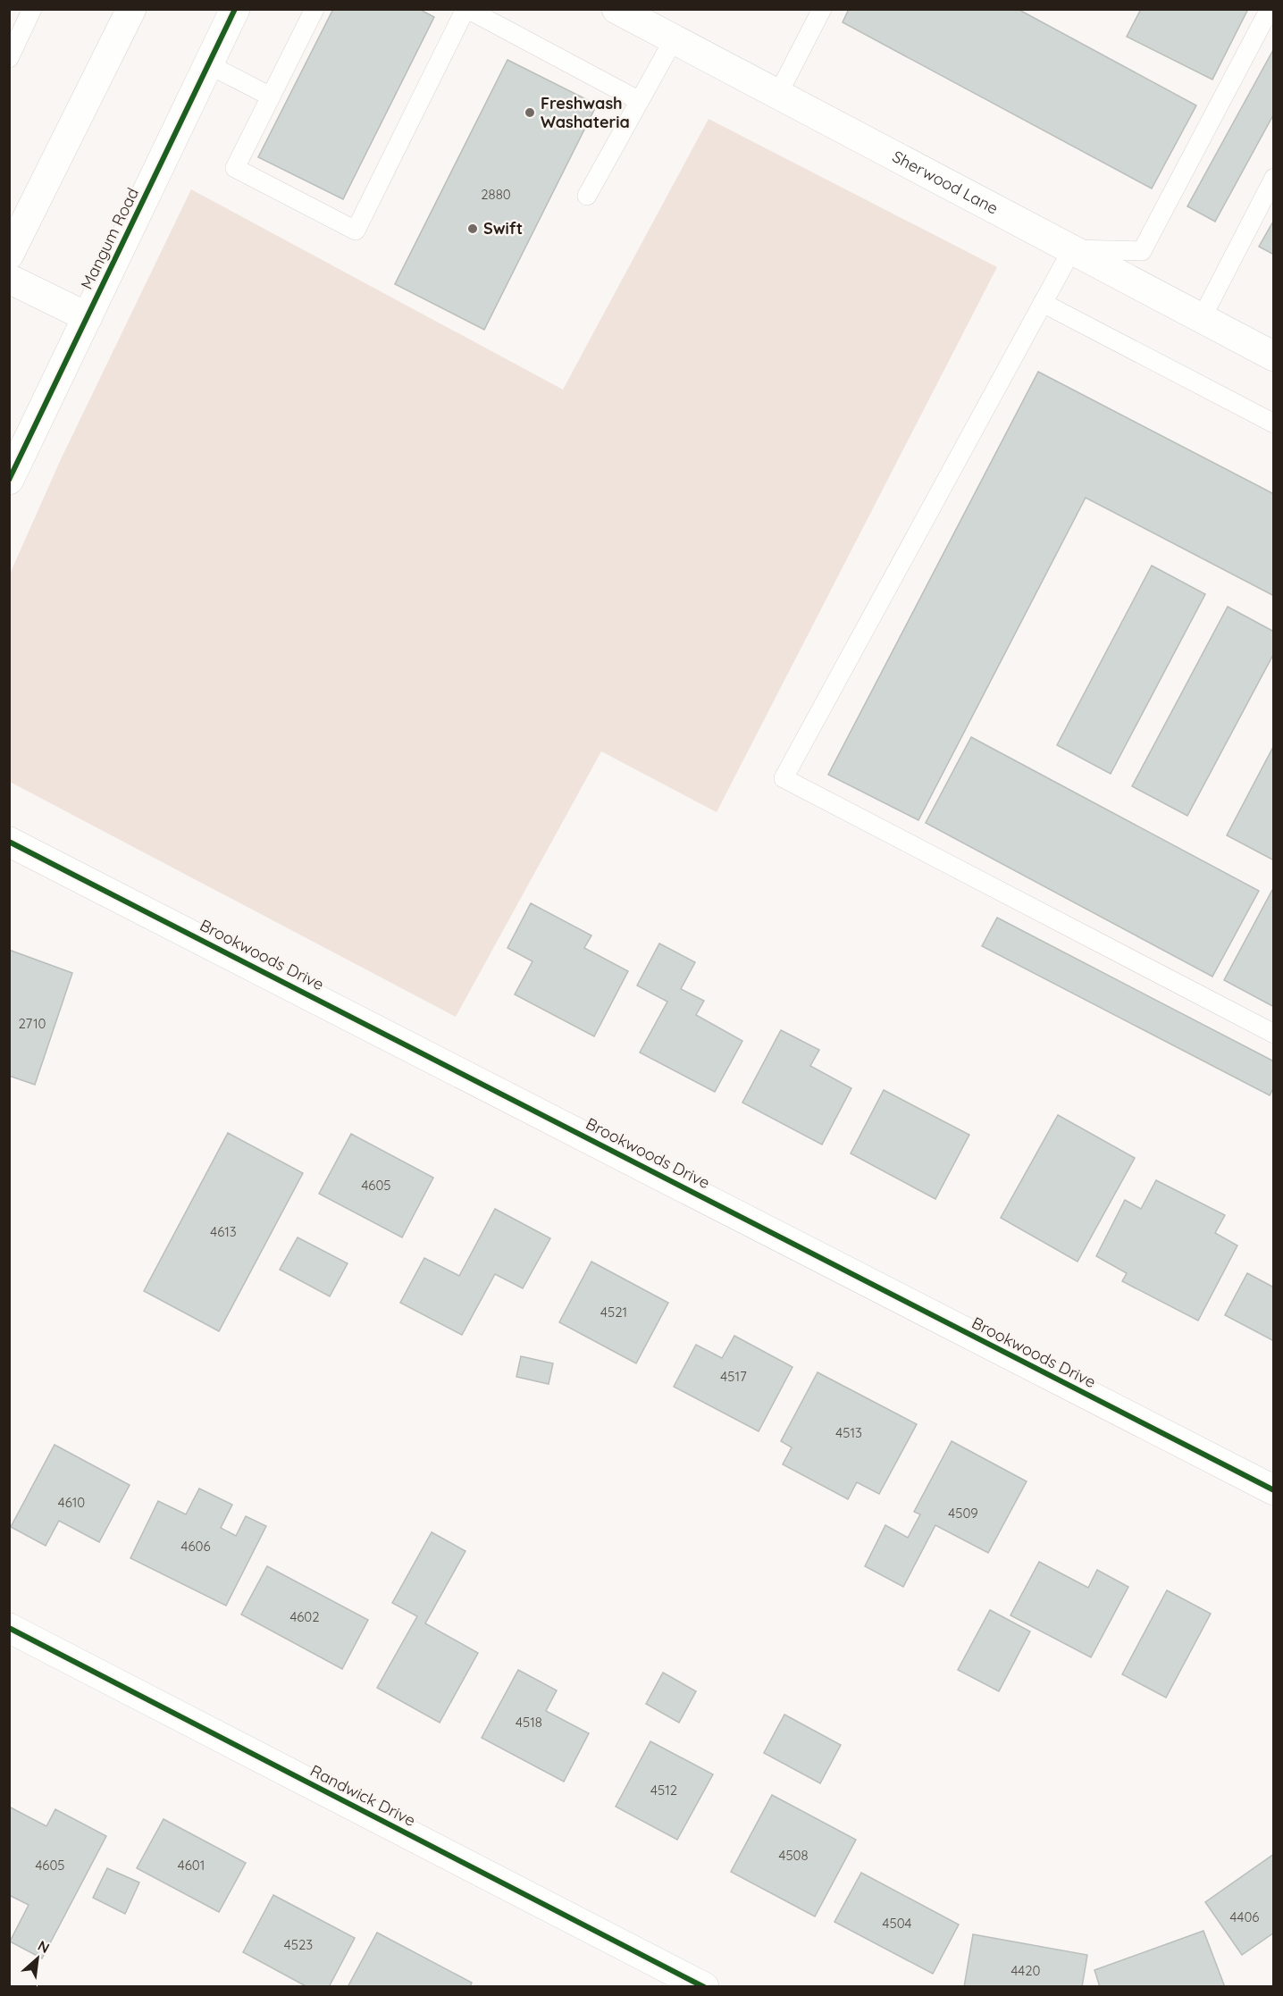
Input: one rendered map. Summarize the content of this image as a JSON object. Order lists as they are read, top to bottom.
{
  "streets": {
    "street": [
      "Sherwood Lane",
      "Mangum Road",
      "Brookwoods Drive",
      "Randwick Drive"
    ]
  },
  "places": ["Freshwash Washateria", "Swift"],
  "house_numbers": [
    "2880",
    "2710",
    "4605",
    "4613",
    "4521",
    "4517",
    "4513",
    "4610",
    "4509",
    "4606",
    "4602",
    "4518",
    "4512",
    "4508",
    "4605",
    "4601",
    "4406",
    "4504",
    "4523",
    "4420"
  ],
  "north": "top right"
}
